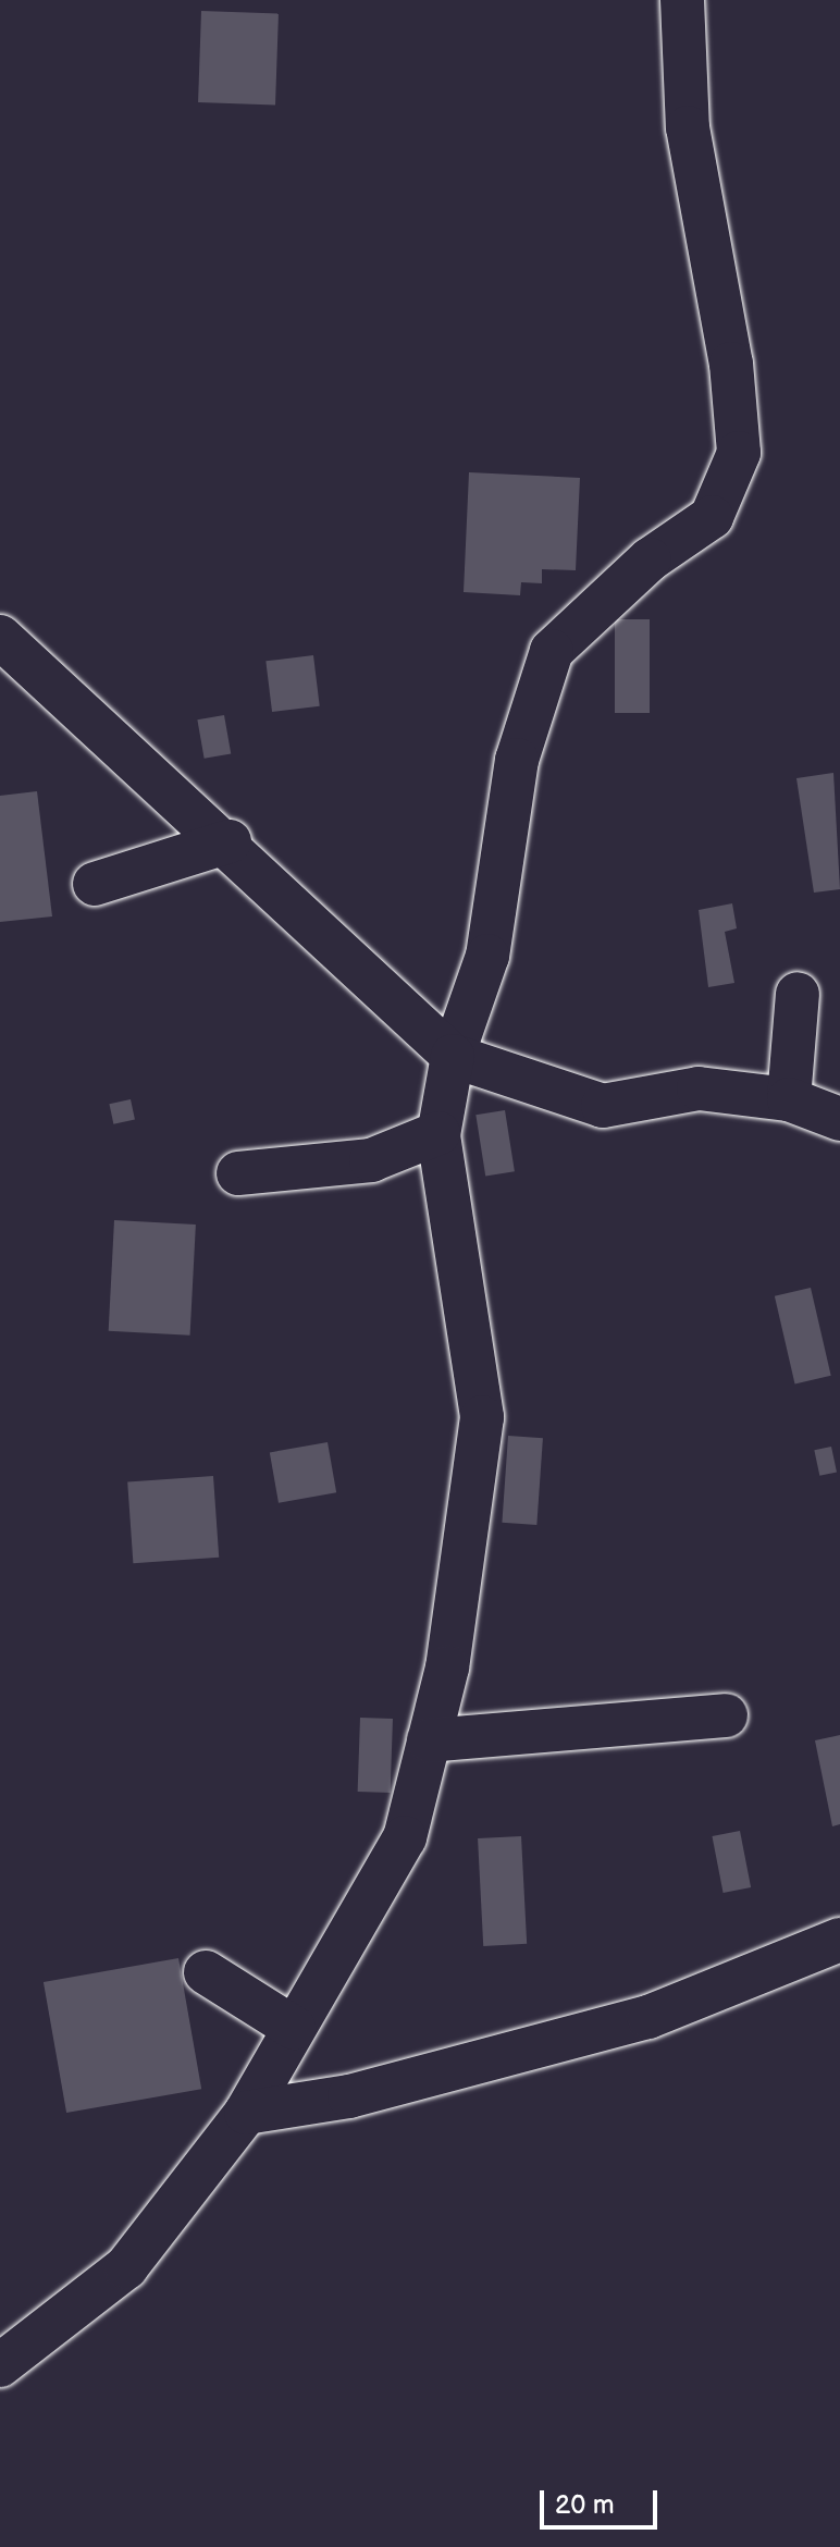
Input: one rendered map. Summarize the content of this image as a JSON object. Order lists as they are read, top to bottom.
{
  "scale_bar": "20 m"
}
